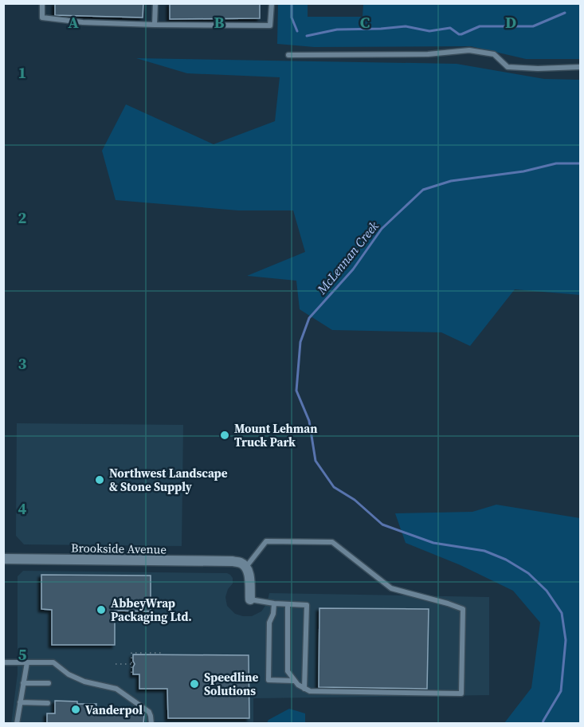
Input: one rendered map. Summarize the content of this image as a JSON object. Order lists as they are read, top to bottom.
{
  "streets": {
    "street": ["Brookside Avenue"]
  },
  "water": ["McLennan Creek"],
  "places": [
    "Mount Lehman Truck Park",
    "Northwest Landscape & Stone Supply",
    "AbbeyWrap Packaging Ltd.",
    "Speedline Solutions",
    "Vanderpol"
  ],
  "grid": {
    "columns": [
      "A",
      "B",
      "C",
      "D"
    ],
    "rows": [
      "1",
      "2",
      "3",
      "4",
      "5"
    ]
  }
}
